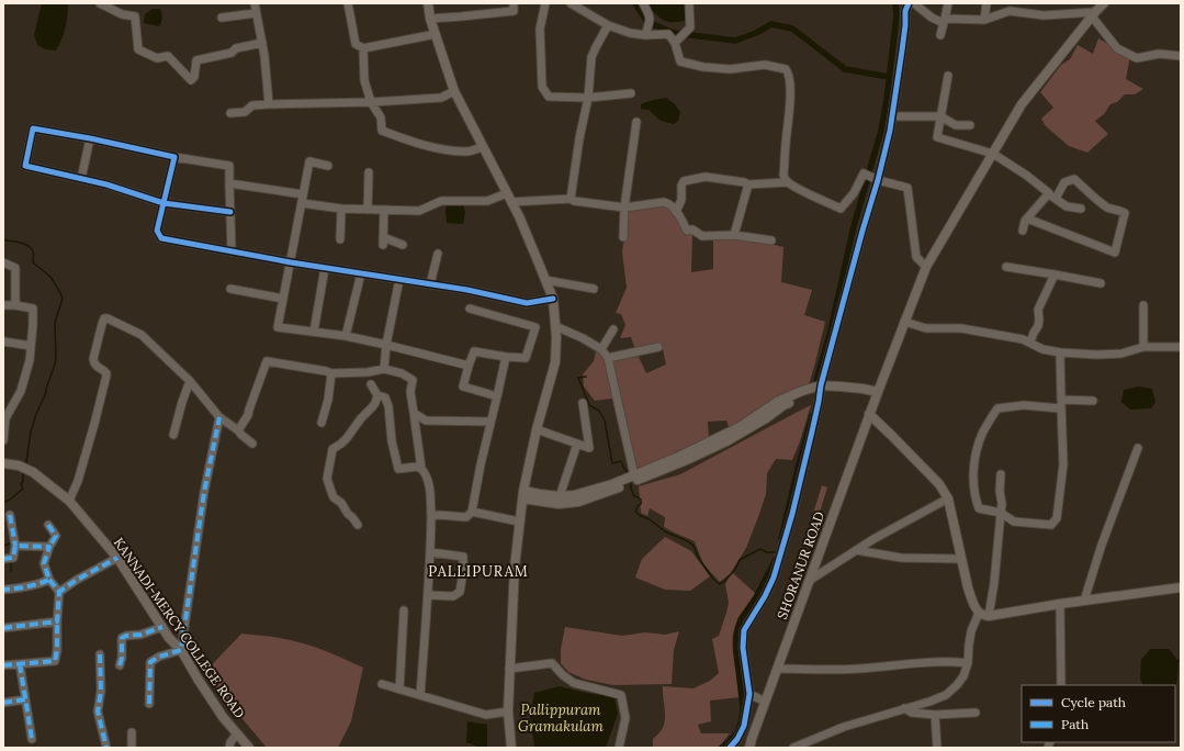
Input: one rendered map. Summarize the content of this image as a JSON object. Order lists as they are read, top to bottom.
{
  "streets": {
    "main road": ["SHORANUR ROAD", "KANNADI-MERCY COLLEGE ROAD"]
  },
  "districts": ["PALLIPURAM"],
  "water": ["Pallippuram Gramakulam"],
  "legend": ["Cycle path", "Path"]
}
